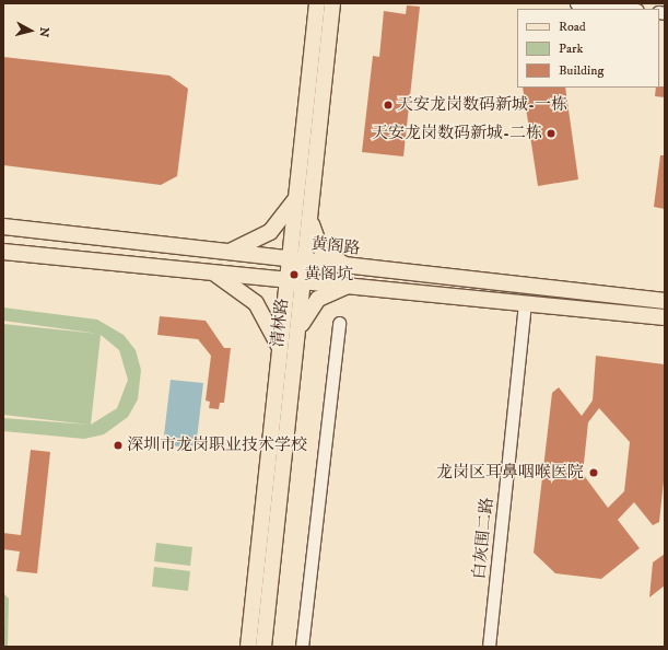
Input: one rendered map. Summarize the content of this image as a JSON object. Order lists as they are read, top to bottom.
{
  "streets": {
    "main road": ["黄阁路", "清林路"],
    "street": ["白灰围二路"]
  },
  "crossings": [
    ["黄阁路", "清林路"]
  ],
  "places": [
    "天安龙岗数码新城-一栋",
    "天安龙岗数码新城-二栋",
    "黄阁坑",
    "深圳市龙岗职业技术学校",
    "龙岗区耳鼻咽喉医院"
  ],
  "legend": ["Road", "Park", "Building"],
  "north": "right"
}
